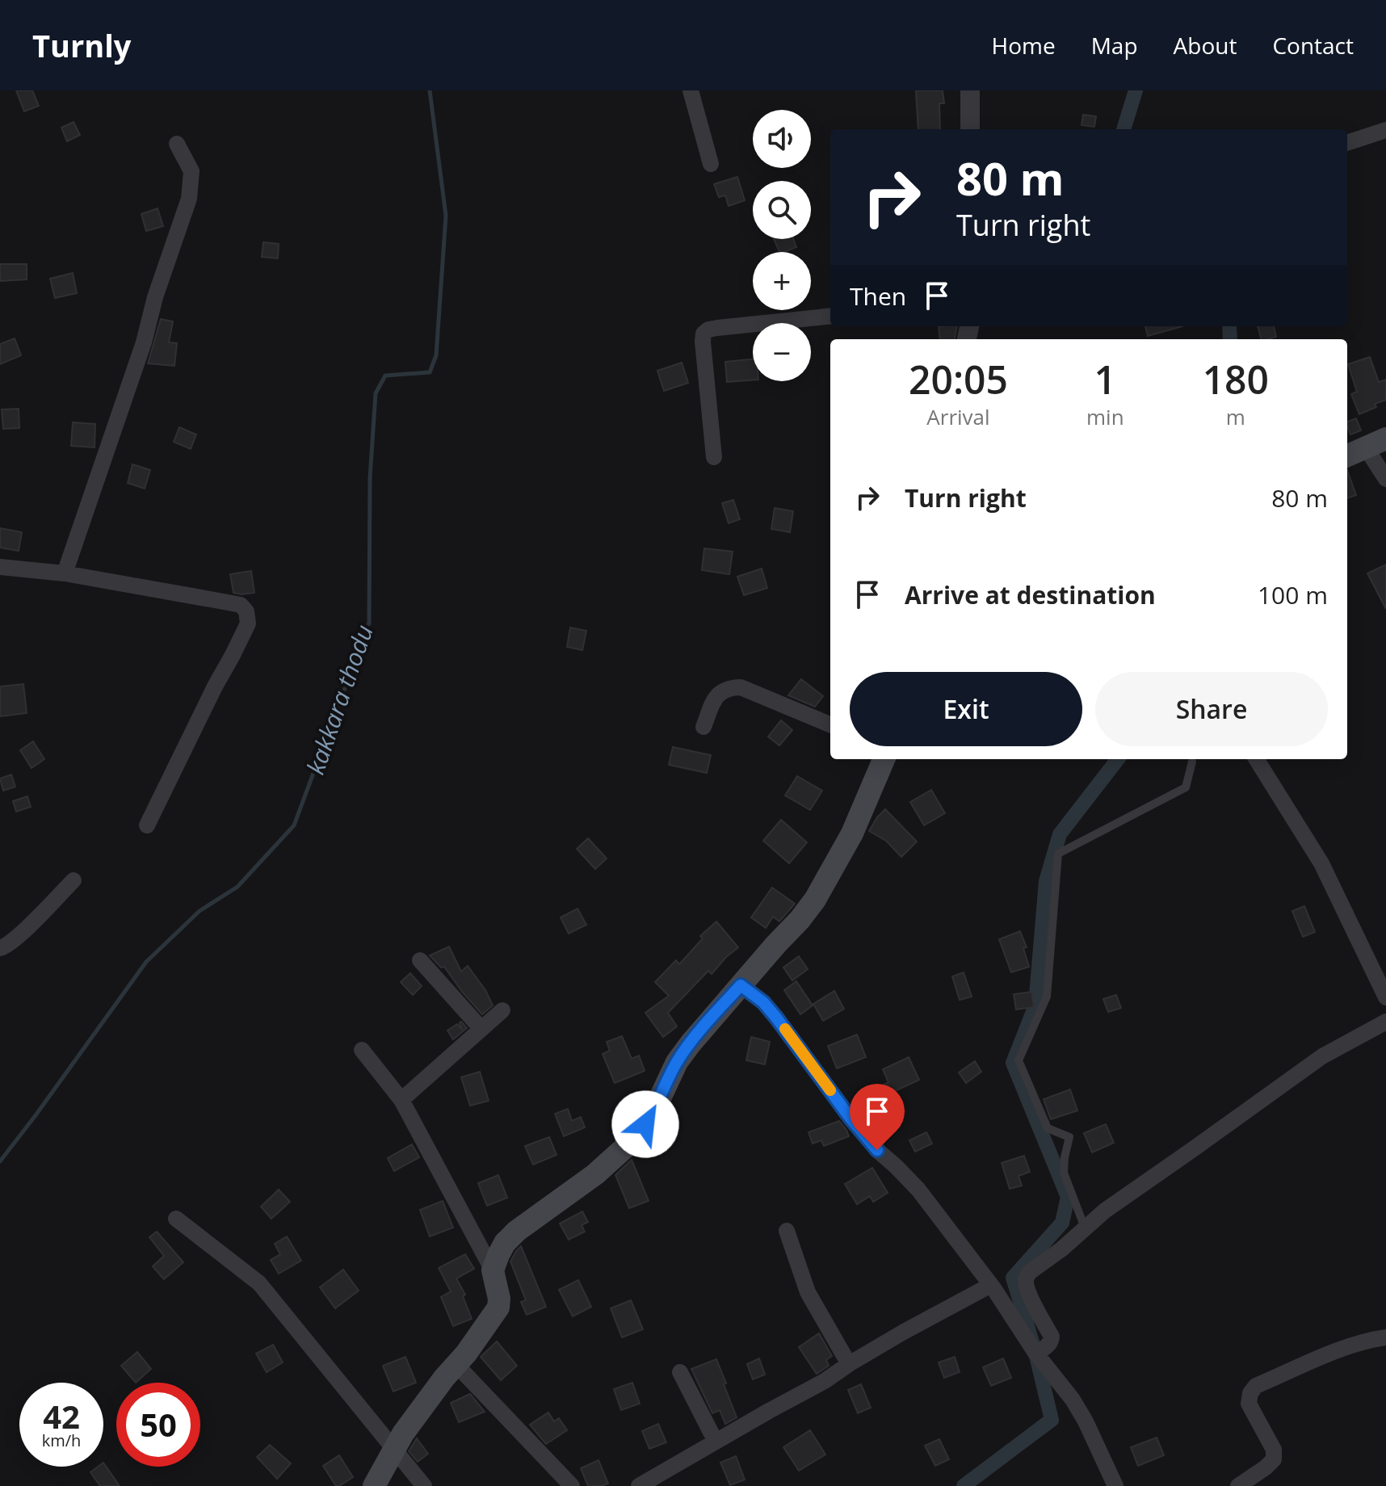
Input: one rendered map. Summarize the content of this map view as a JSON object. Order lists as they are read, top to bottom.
{
  "water": ["kakkara thodu"],
  "page": {
    "header": "Turnly",
    "nav": [
      "Home",
      "Map",
      "About",
      "Contact"
    ],
    "map_buttons": ["+", "−"],
    "turn": ["80 m", "Turn right"],
    "then": "Then",
    "eta": [
      "20:05",
      "Arrival",
      "1",
      "min",
      "180",
      "m"
    ],
    "list": [
      {
        "name": "Turn right",
        "value": "80 m"
      },
      {
        "name": "Arrive at destination",
        "value": "100 m"
      }
    ],
    "buttons": ["Exit", "Share"],
    "speed": "42 km/h",
    "limit": "50"
  }
}
